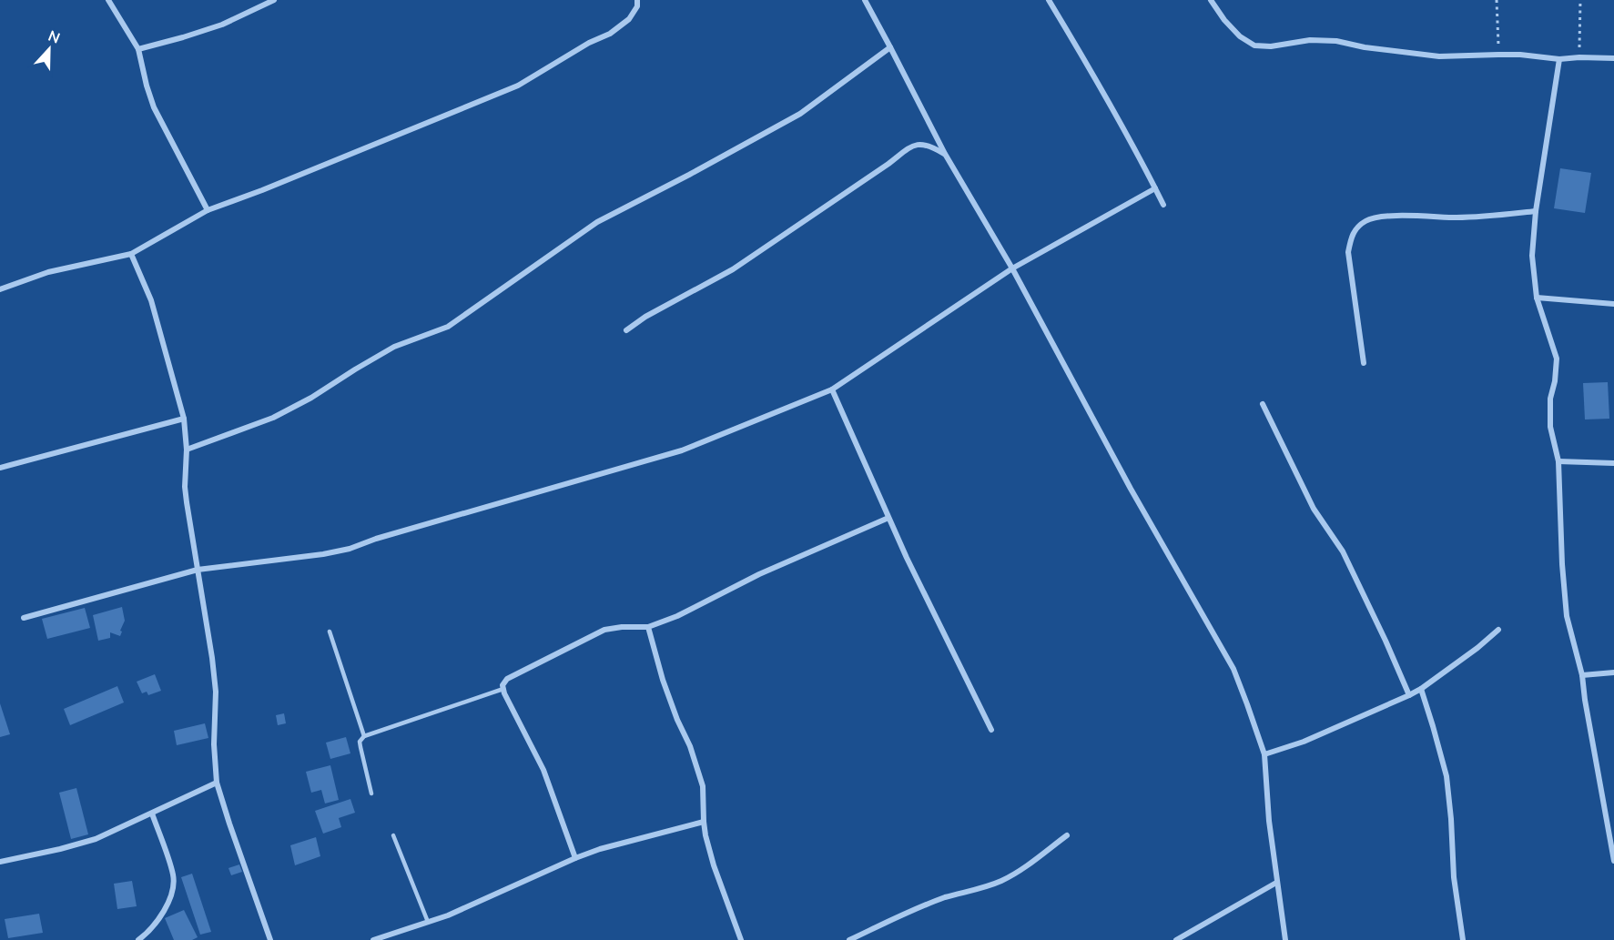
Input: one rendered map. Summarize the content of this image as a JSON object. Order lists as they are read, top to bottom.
{
  "north": "top"
}
